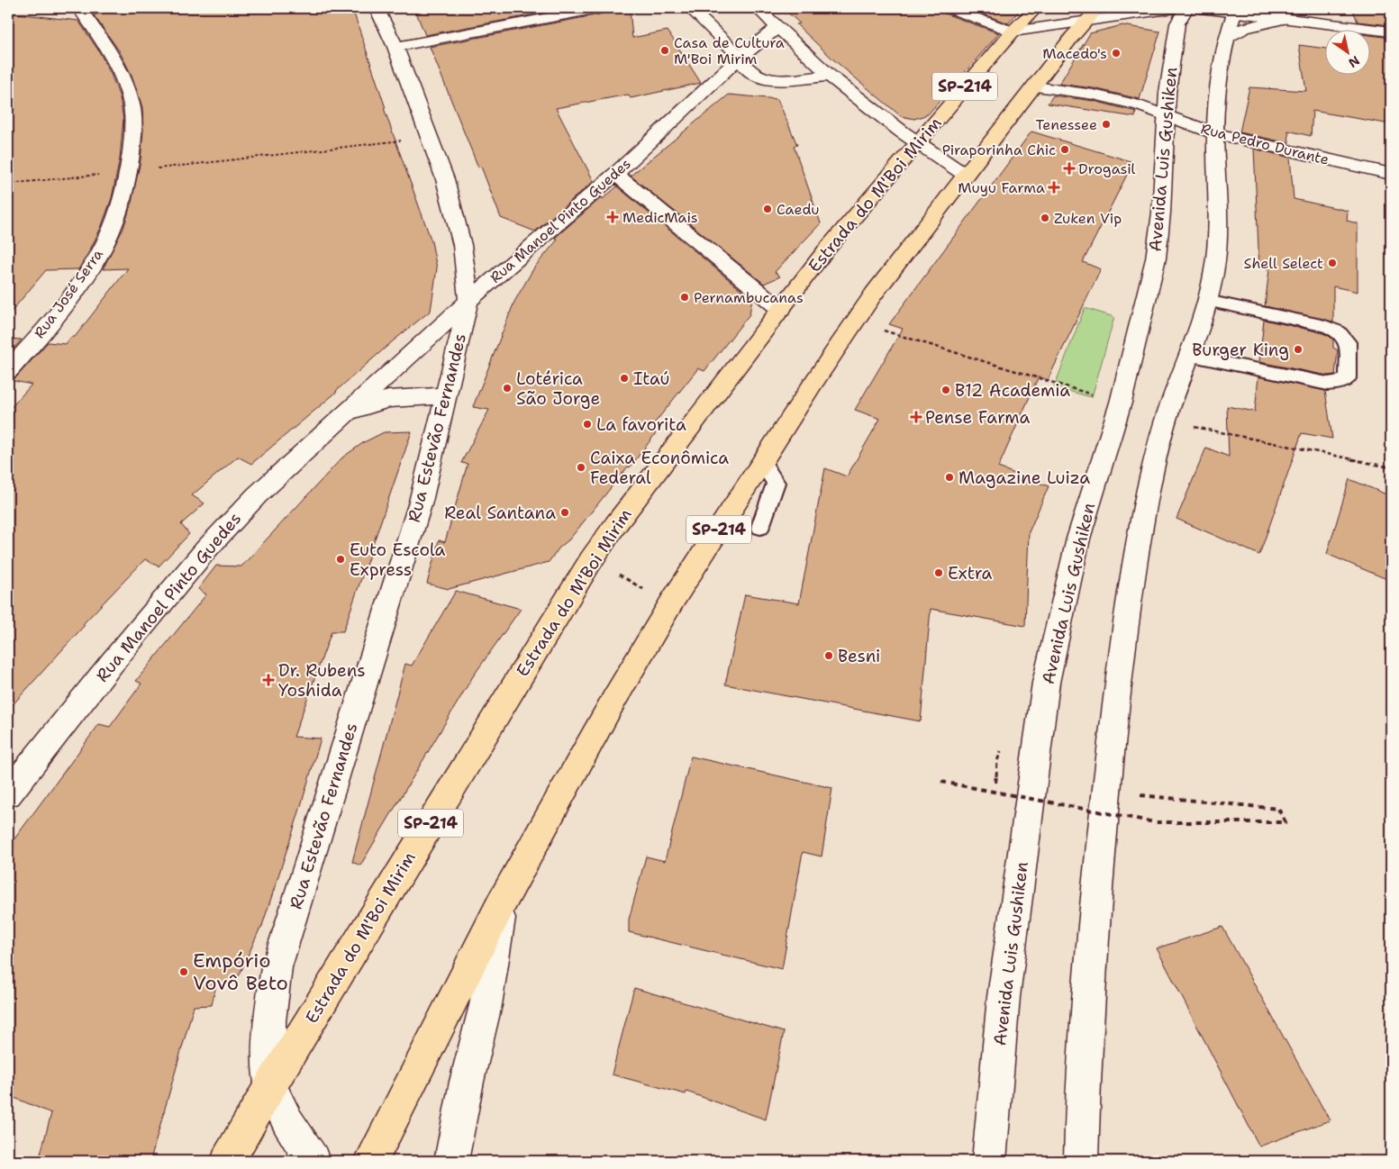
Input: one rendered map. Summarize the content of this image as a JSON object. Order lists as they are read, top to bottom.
{
  "streets": {
    "main road": ["SP-214", "Estrada do M'Boi Mirim"],
    "street": [
      "Rua Pedro Durante",
      "Avenida Luis Gushiken",
      "Rua Manoel Pinto Guedes",
      "Rua José Serra",
      "Rua Estevão Fernandes"
    ]
  },
  "crossings": [
    ["SP-214", "Rua Pedro Durante"],
    ["Rua Pedro Durante", "Avenida Luis Gushiken"],
    ["Estrada do M'Boi Mirim", "Rua Estevão Fernandes"],
    ["Rua Manoel Pinto Guedes", "Rua Estevão Fernandes"]
  ],
  "places": {
    "other": [
      "Casa de Cultura M'Boi Mirim",
      "Macedo's",
      "Tenessee",
      "Piraporinha Chic",
      "Caedu",
      "Zuken Vip",
      "Shell Select",
      "Pernambucanas",
      "Burger King",
      "Itaú",
      "Lotérica São Jorge",
      "B12 Academia",
      "La favorita",
      "Caixa Econômica Federal",
      "Magazine Luiza",
      "Real Santana",
      "Euto Escola Express",
      "Extra",
      "Besni",
      "Empório Vovô Beto"
    ],
    "health": [
      "Drogasil",
      "Muyu Farma",
      "MedicMais",
      "Pense Farma",
      "Dr. Rubens Yoshida"
    ]
  },
  "north": "bottom right"
}
